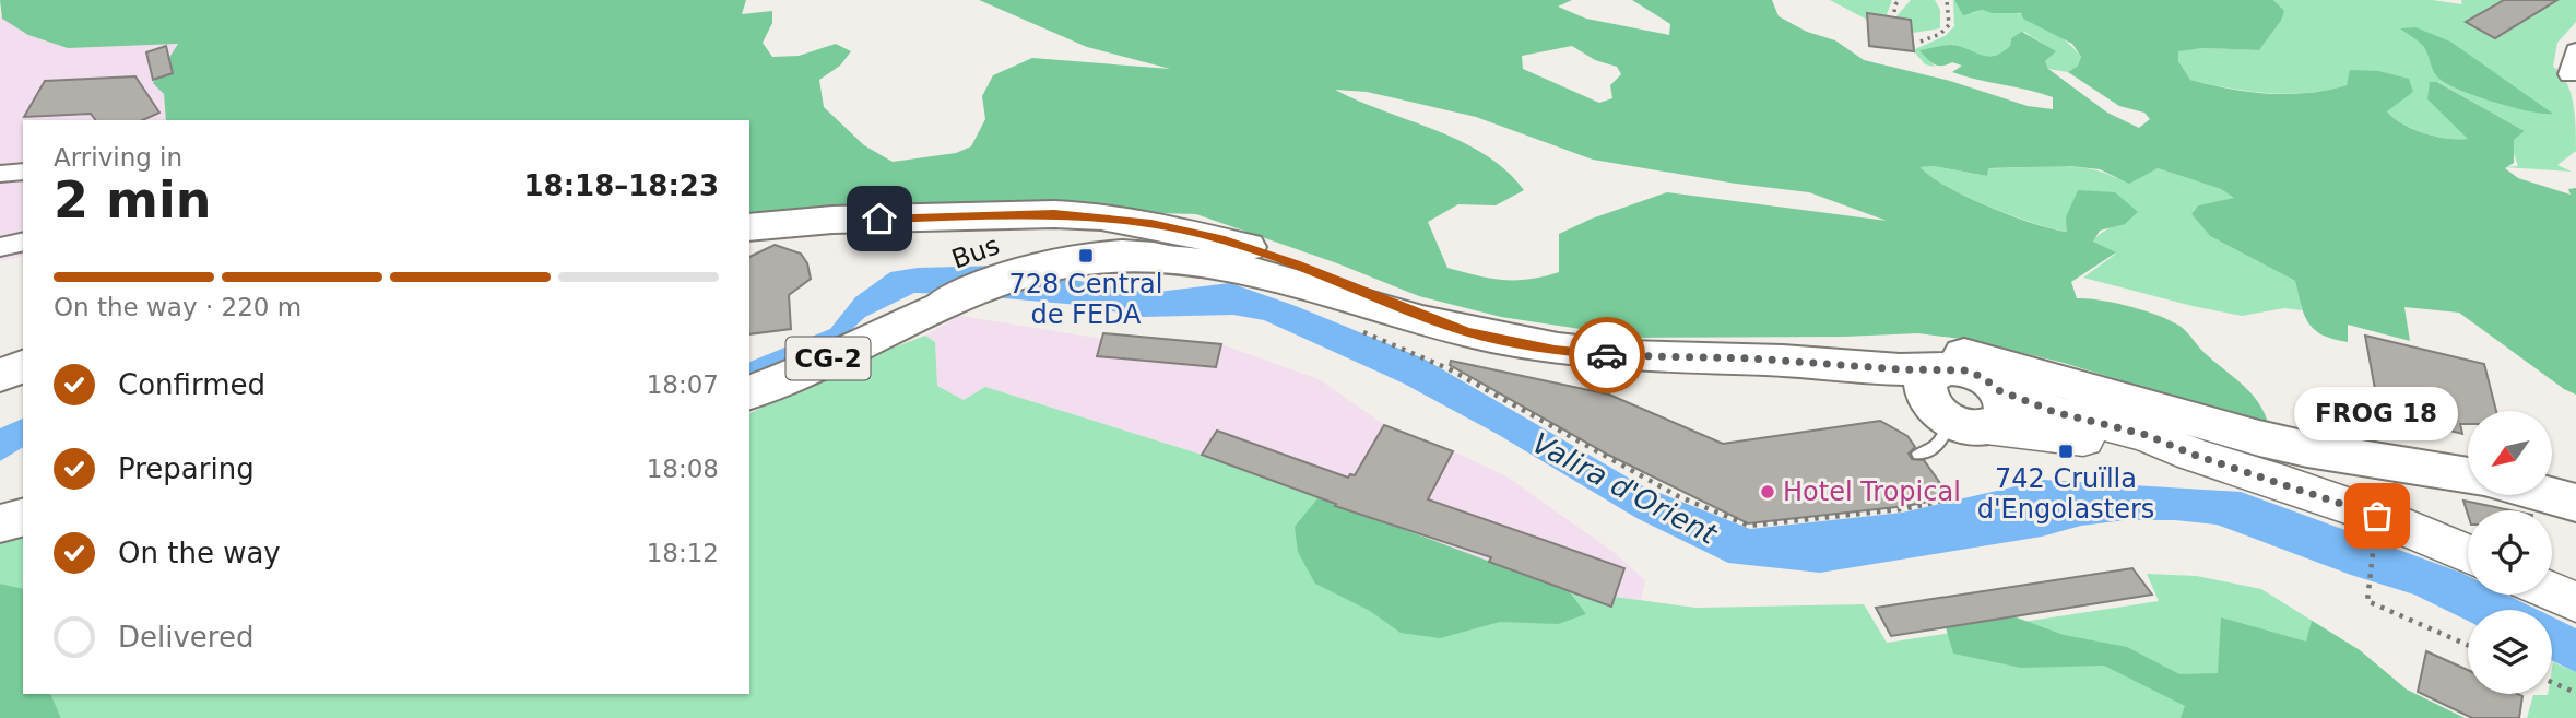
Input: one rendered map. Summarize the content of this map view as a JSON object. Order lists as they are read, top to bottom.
{
  "streets": {
    "highway": ["CG-2"]
  },
  "water": ["Valira d'Orient"],
  "places": {
    "transit": ["728 Central de FEDA", "742 Cruïlla d'Engolasters"],
    "other": ["Hotel Tropical", "FROG 18"]
  },
  "north": "bottom left",
  "page": {
    "heading": ["2 min", "Arriving in", "18:18–18:23"],
    "bar": "On the way · 220 m",
    "list": [
      ["Confirmed", "18:07"],
      ["Preparing", "18:08"],
      ["On the way", "18:12"],
      "Delivered"
    ],
    "bubble": "FROG 18"
  }
}
